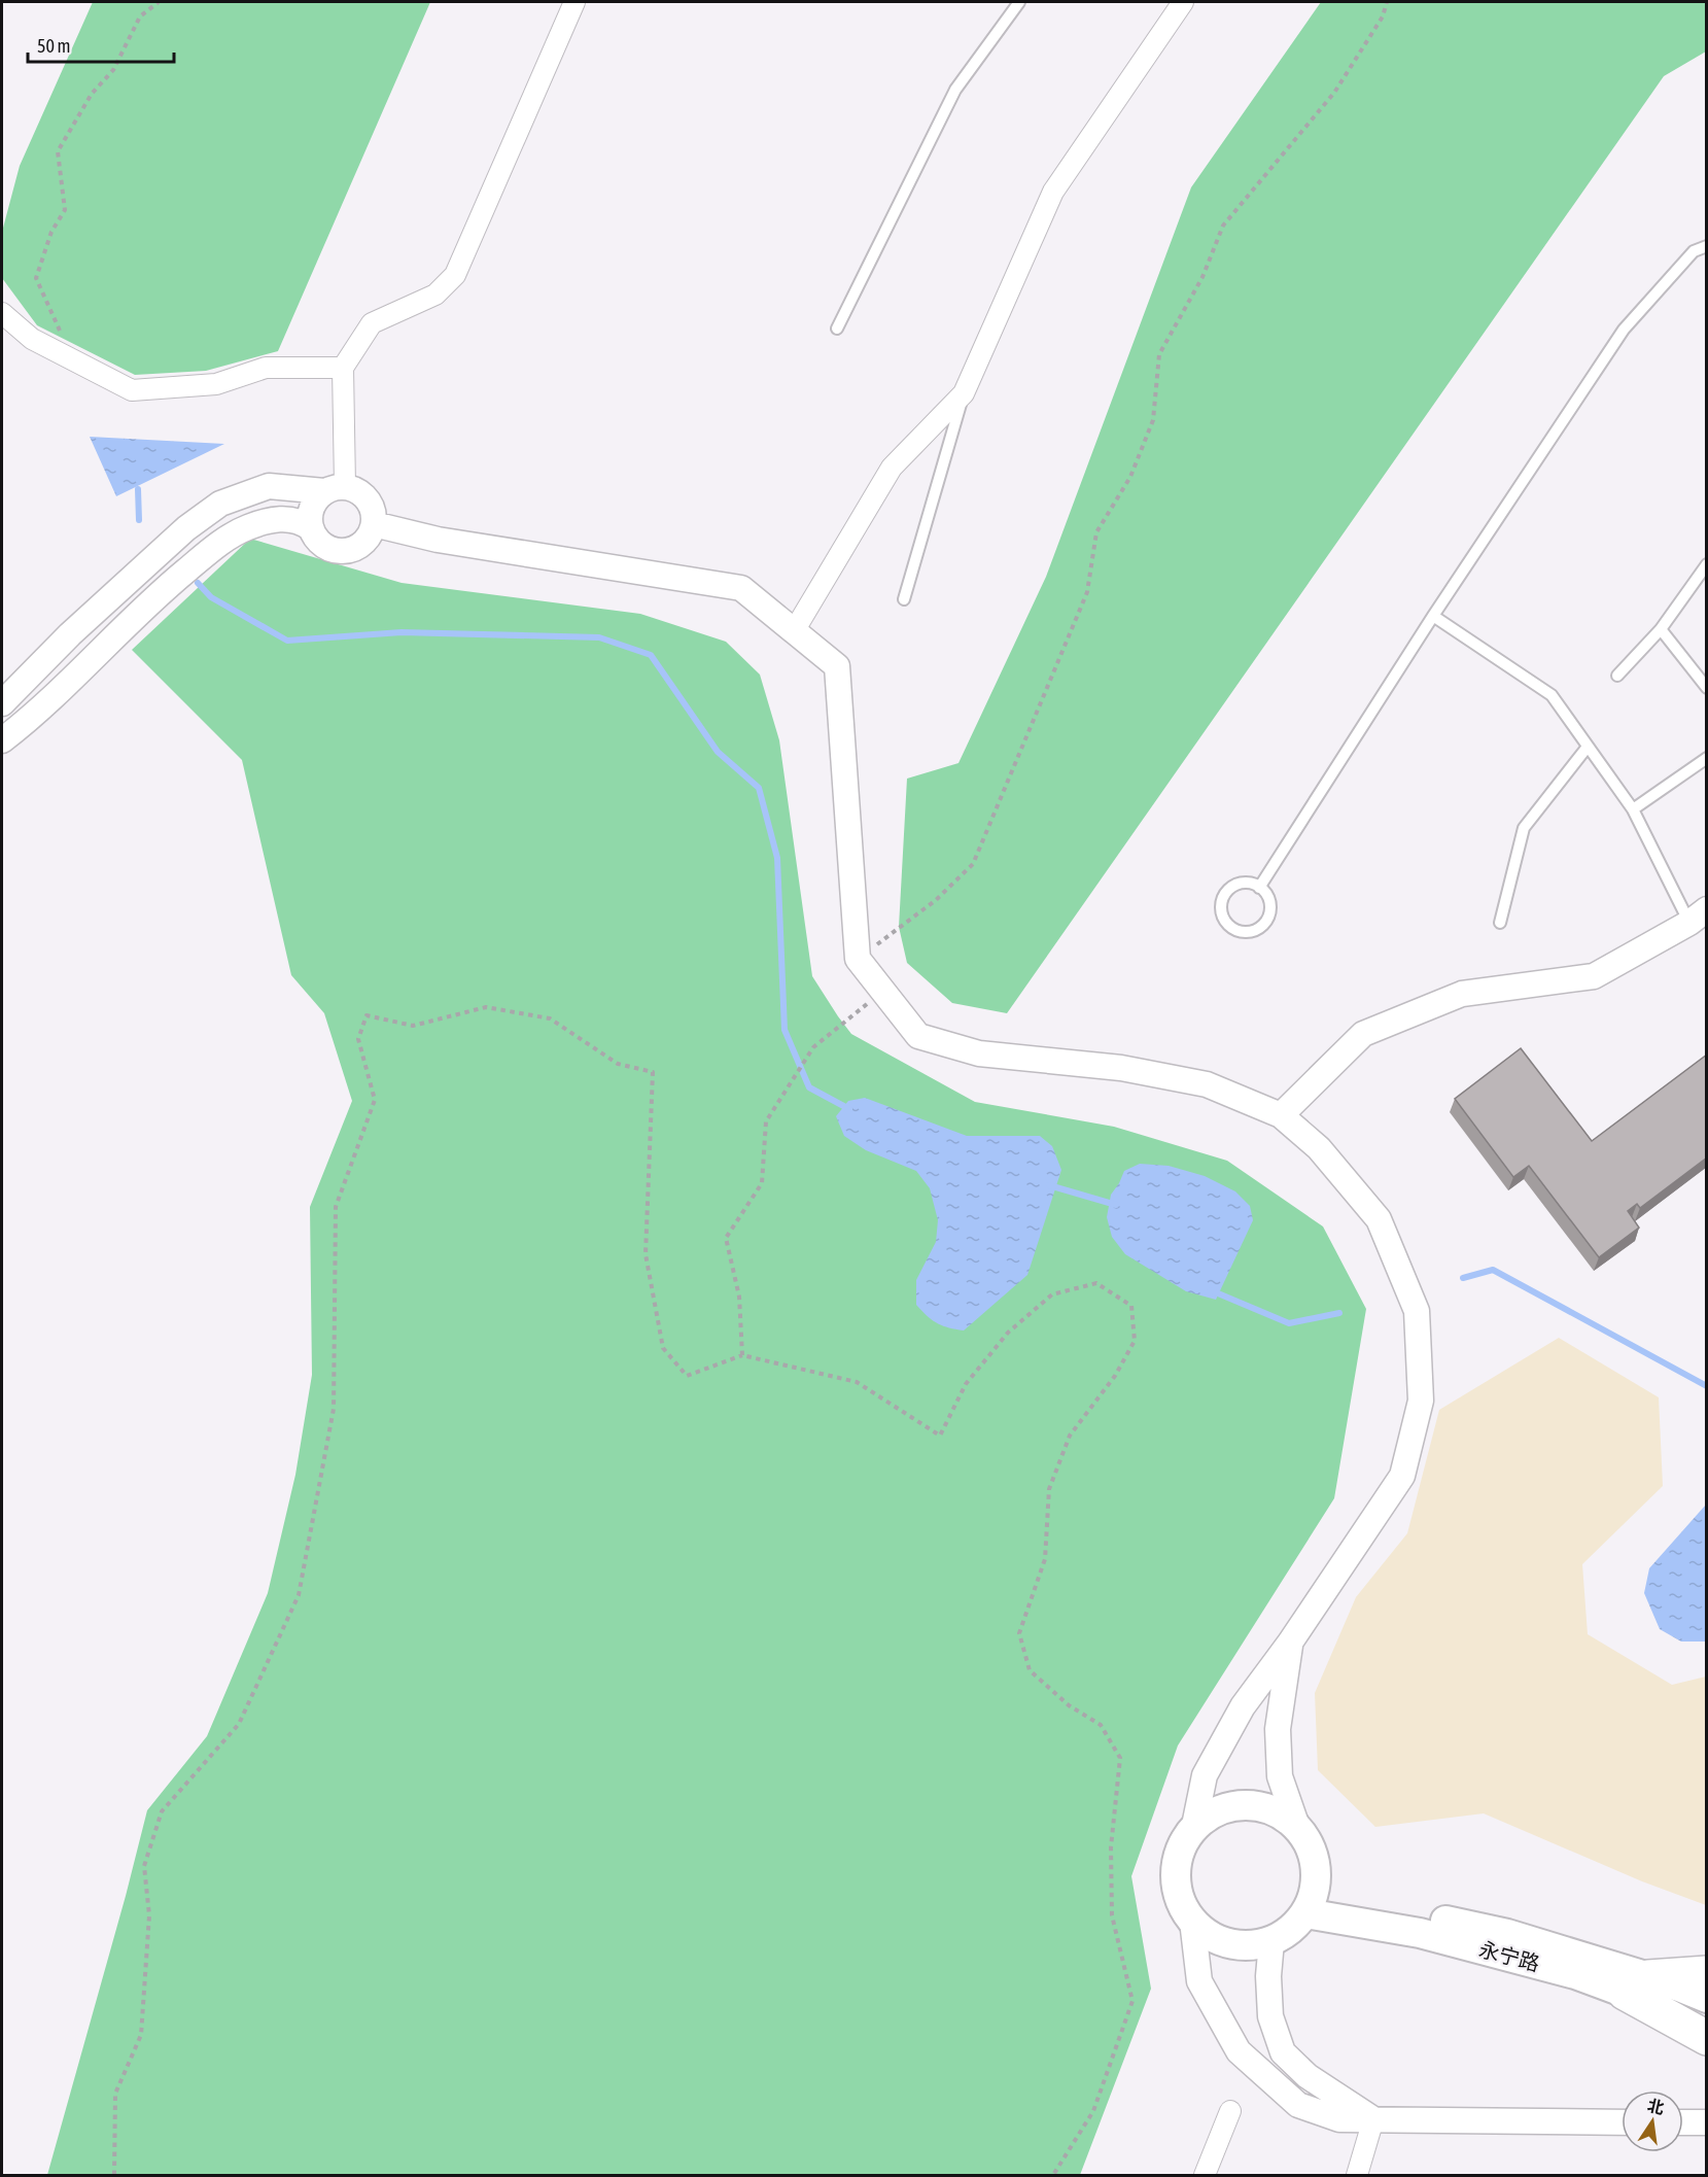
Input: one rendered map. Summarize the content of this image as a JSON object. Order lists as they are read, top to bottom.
{
  "streets": {
    "main road": ["永宁路"]
  },
  "scale_bar": "50 m",
  "north": "top"
}
